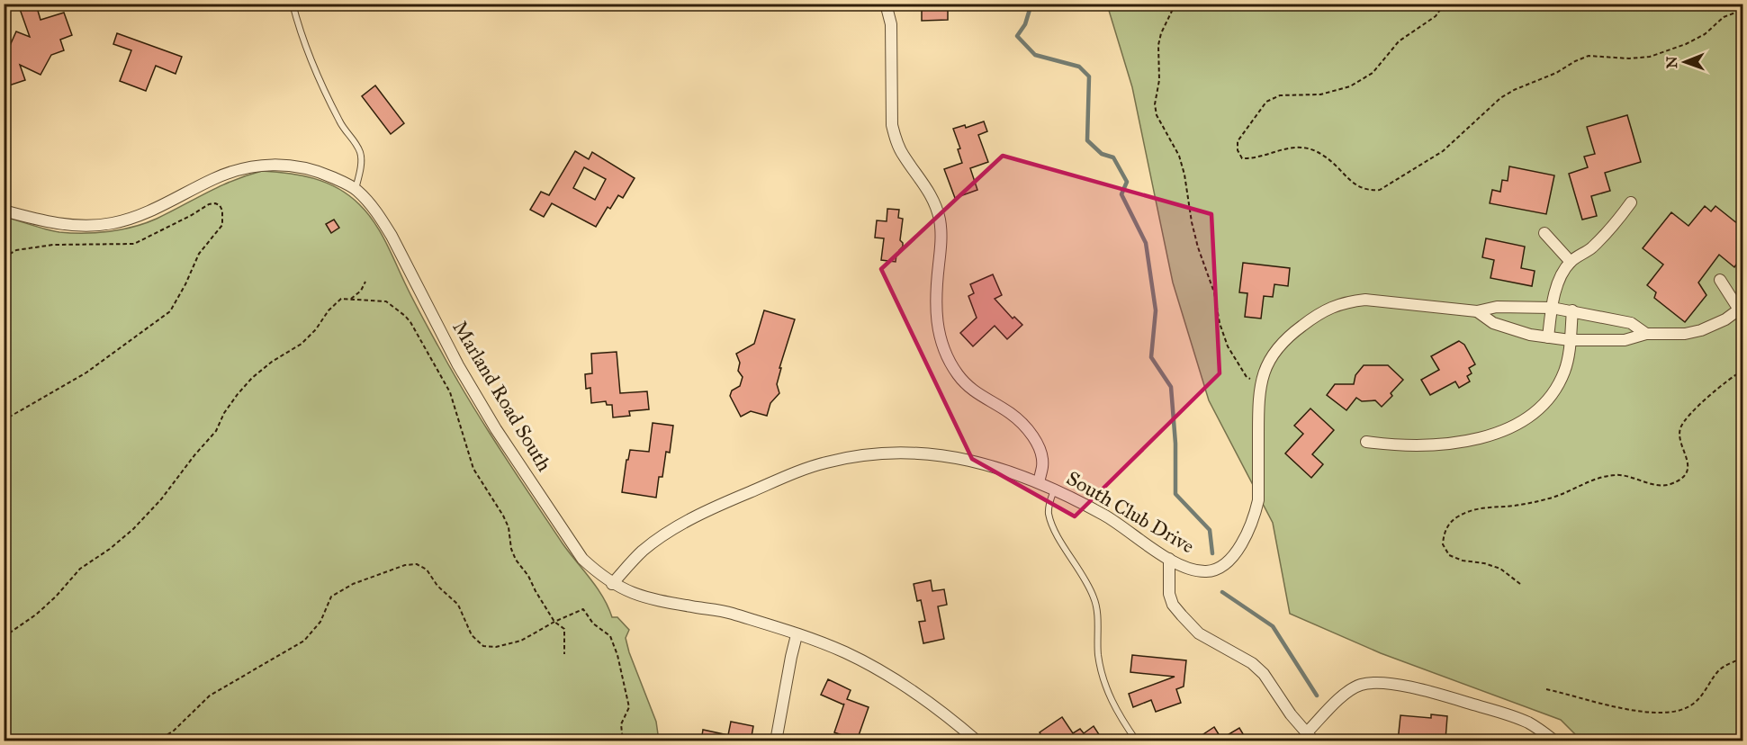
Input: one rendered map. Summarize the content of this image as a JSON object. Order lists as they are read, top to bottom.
{
  "streets": {
    "street": ["Marland Road South", "South Club Drive"]
  },
  "crossings": [
    ["Marland Road South", "South Club Drive"]
  ],
  "north": "left"
}
